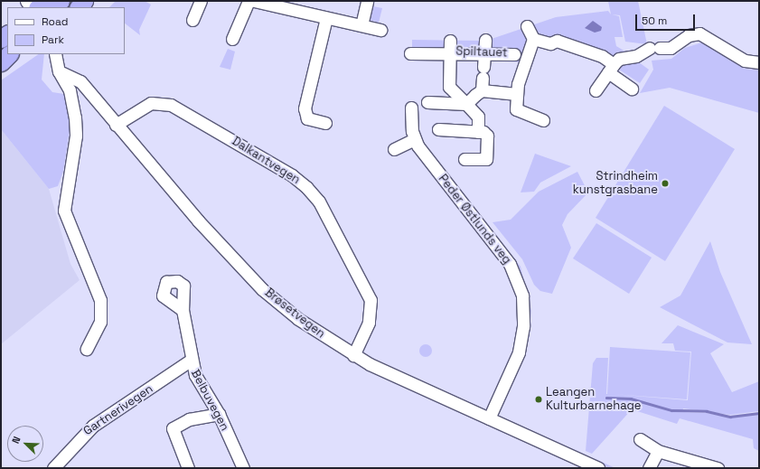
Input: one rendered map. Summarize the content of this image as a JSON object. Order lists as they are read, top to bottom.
{
  "streets": {
    "street": [
      "Spiltauet",
      "Dalkantvegen",
      "Peder Østlunds veg",
      "Brøsetvegen",
      "Belbuvegen",
      "Gartnerivegen"
    ]
  },
  "crossings": [
    ["Dalkantvegen", "Brøsetvegen"],
    ["Peder Østlunds veg", "Brøsetvegen"],
    ["Belbuvegen", "Gartnerivegen"]
  ],
  "places": ["Strindheim kunstgrasbane", "Leangen Kulturbarnehage"],
  "legend": ["Road", "Park"],
  "scale_bar": "50 m",
  "north": "top left"
}
